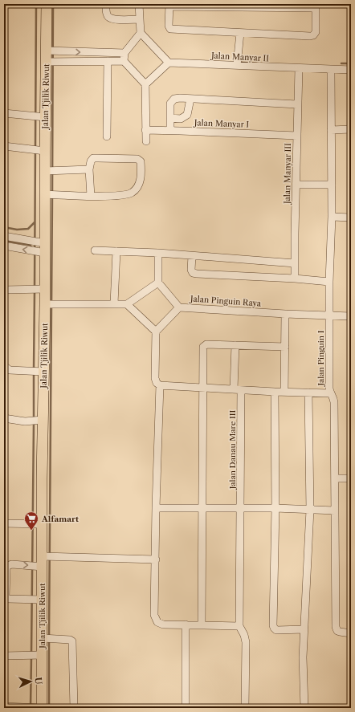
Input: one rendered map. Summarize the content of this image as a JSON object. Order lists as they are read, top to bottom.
{
  "streets": {
    "highway": ["Jalan Tjilik Riwut"],
    "street": [
      "Jalan Manyar II",
      "Jalan Manyar I",
      "Jalan Manyar III",
      "Jalan Pinguin Raya",
      "Jalan Pinguin I",
      "Jalan Danau Mare III"
    ]
  },
  "crossings": [
    ["Jalan Manyar II", "Jalan Manyar III"],
    ["Jalan Manyar II", "Jalan Pinguin I"],
    ["Jalan Manyar I", "Jalan Manyar III"],
    ["Jalan Pinguin Raya", "Jalan Pinguin I"]
  ],
  "places": {
    "supermarket": ["Alfamart"]
  },
  "north": "right"
}
